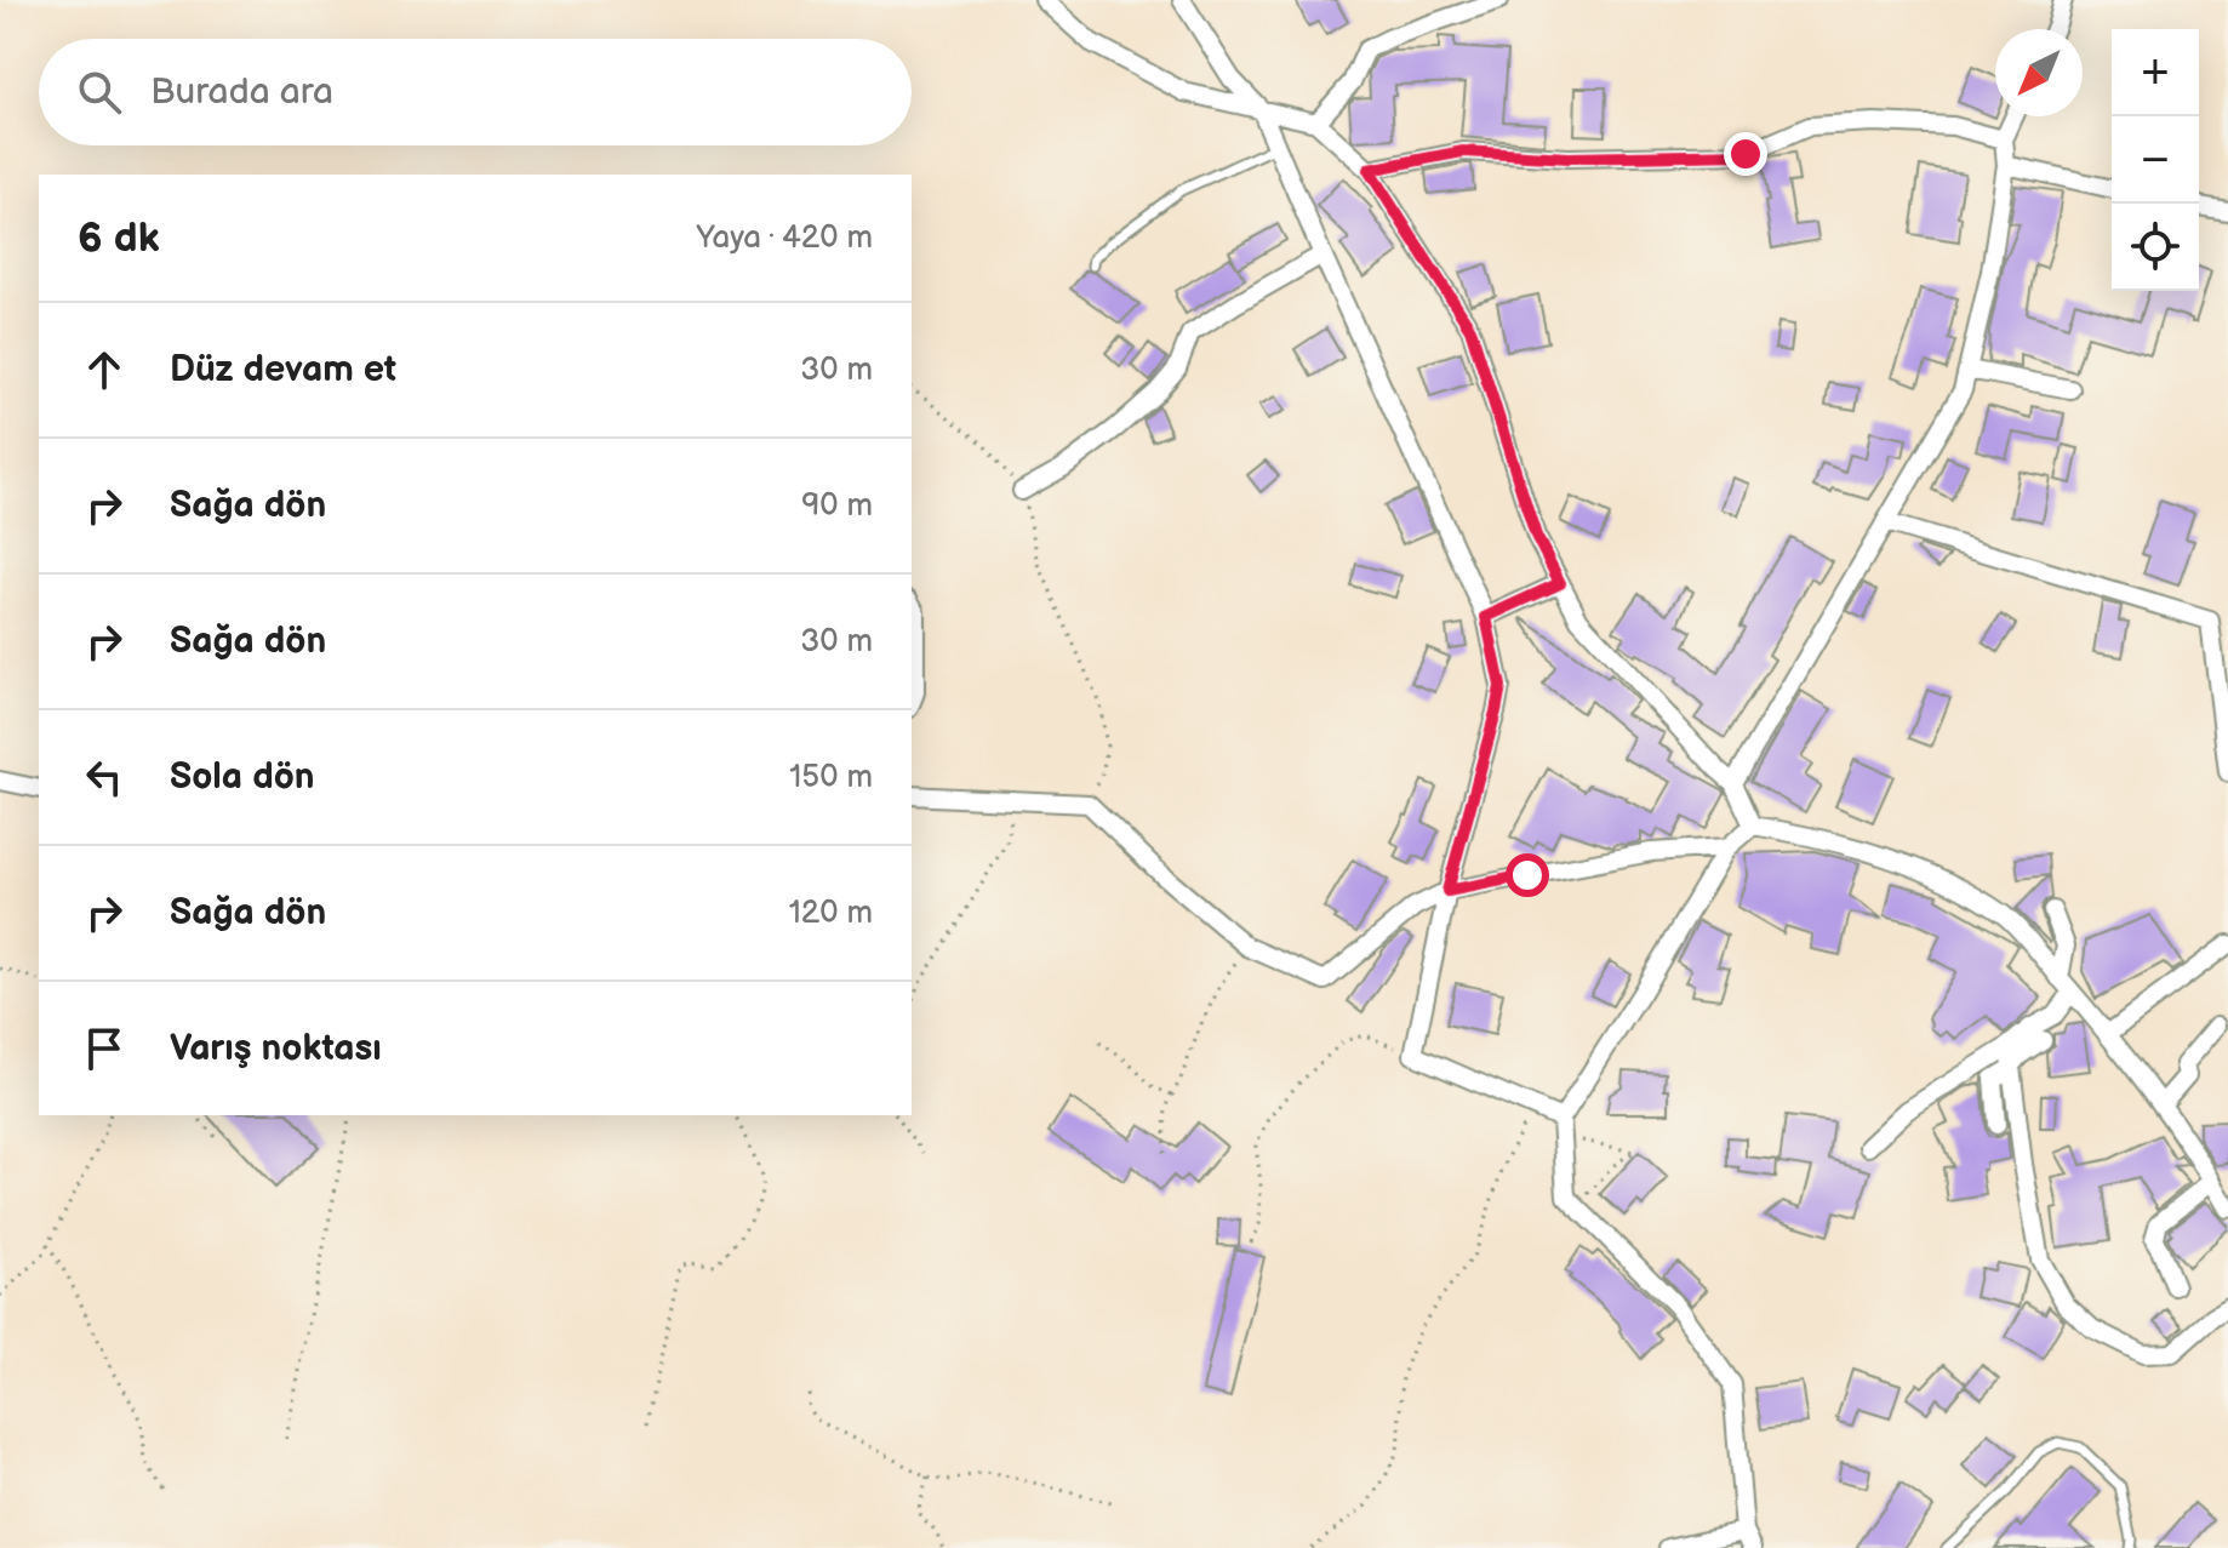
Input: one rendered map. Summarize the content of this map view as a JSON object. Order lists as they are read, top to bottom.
{
  "north": "bottom left",
  "page": {
    "map_buttons": ["+", "−"],
    "search": "Burada ara",
    "heading": ["6 dk", "Yaya · 420 m"],
    "list": [
      ["Düz devam et", "30 m"],
      ["Sağa dön", "90 m"],
      ["Sağa dön", "30 m"],
      ["Sola dön", "150 m"],
      ["Sağa dön", "120 m"],
      "Varış noktası"
    ]
  }
}
